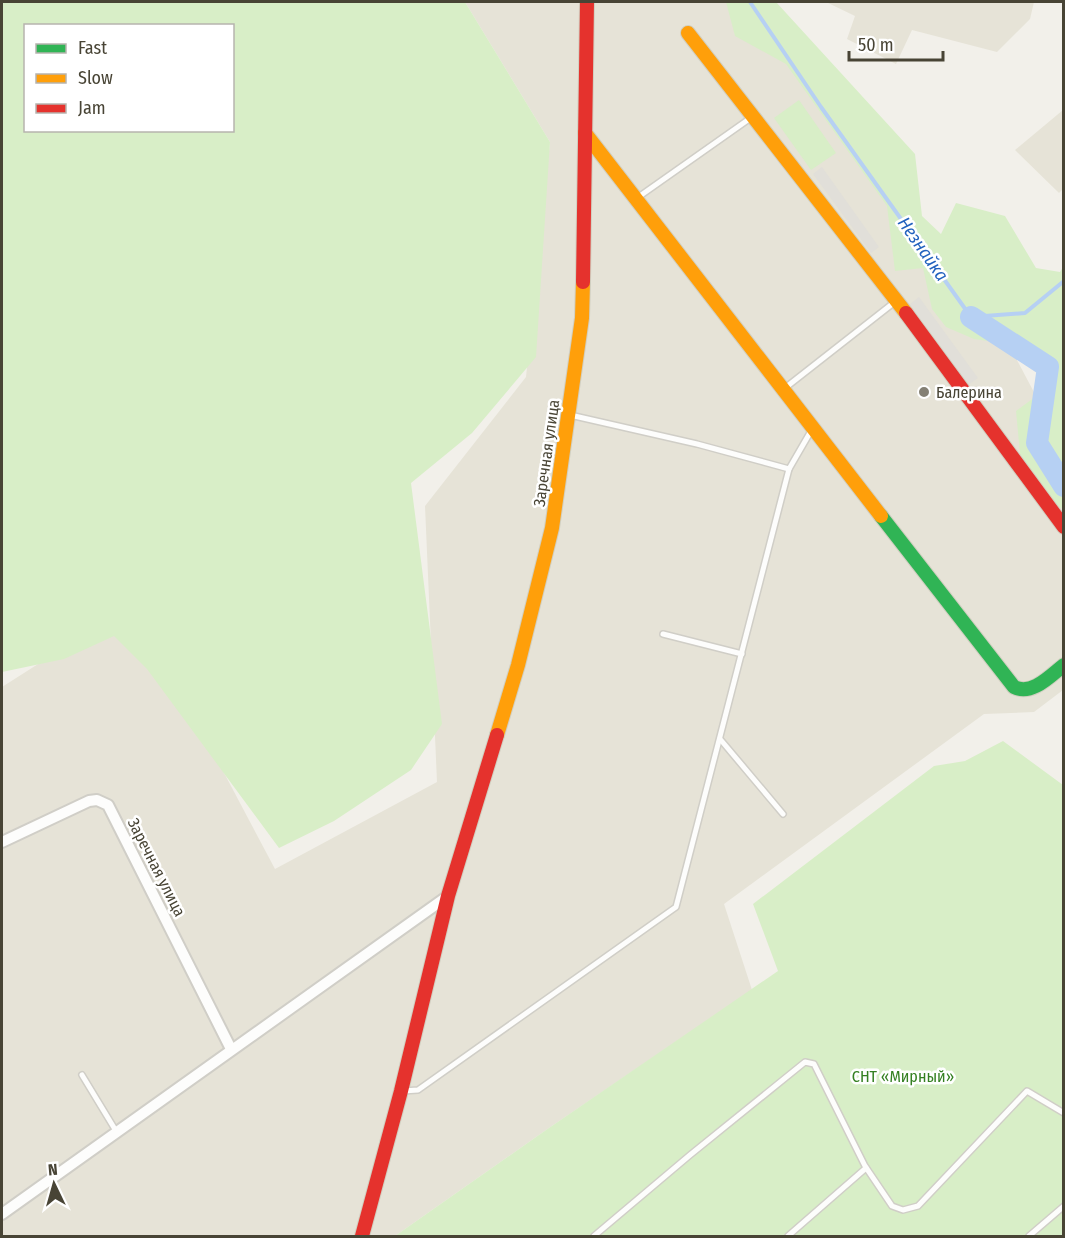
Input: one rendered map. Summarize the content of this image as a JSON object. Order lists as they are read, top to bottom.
{
  "streets": {
    "street": ["Заречная улица"]
  },
  "water": ["Незнайка"],
  "parks": ["СНТ «Мирный»"],
  "places": ["Балерина"],
  "legend": ["Fast", "Slow", "Jam"],
  "scale_bar": "50 m",
  "north": "top"
}
